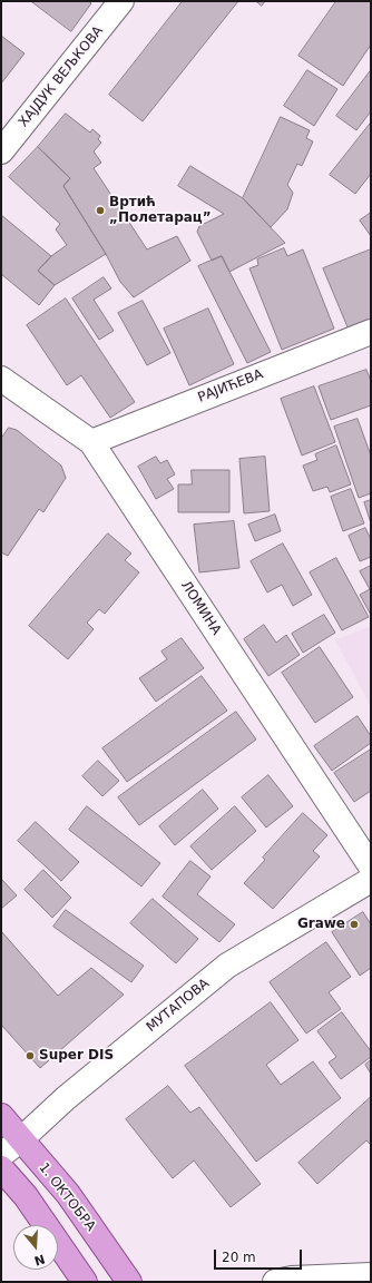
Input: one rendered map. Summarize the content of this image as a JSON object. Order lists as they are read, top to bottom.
{
  "streets": {
    "main road": ["1. ОКТОБРА"],
    "street": [
      "ХАЈДУК ВЕЉКОВА",
      "РАЈИЋЕВА",
      "ЛОМИНА",
      "МУТАПОВА"
    ]
  },
  "crossings": [
    ["РАЈИЋЕВА", "ЛОМИНА"],
    ["МУТАПОВА", "1. ОКТОБРА"]
  ],
  "places": ["Вртић „Полетарац”", "Grawe", "Super DIS"],
  "scale_bar": "20 m",
  "north": "bottom"
}
